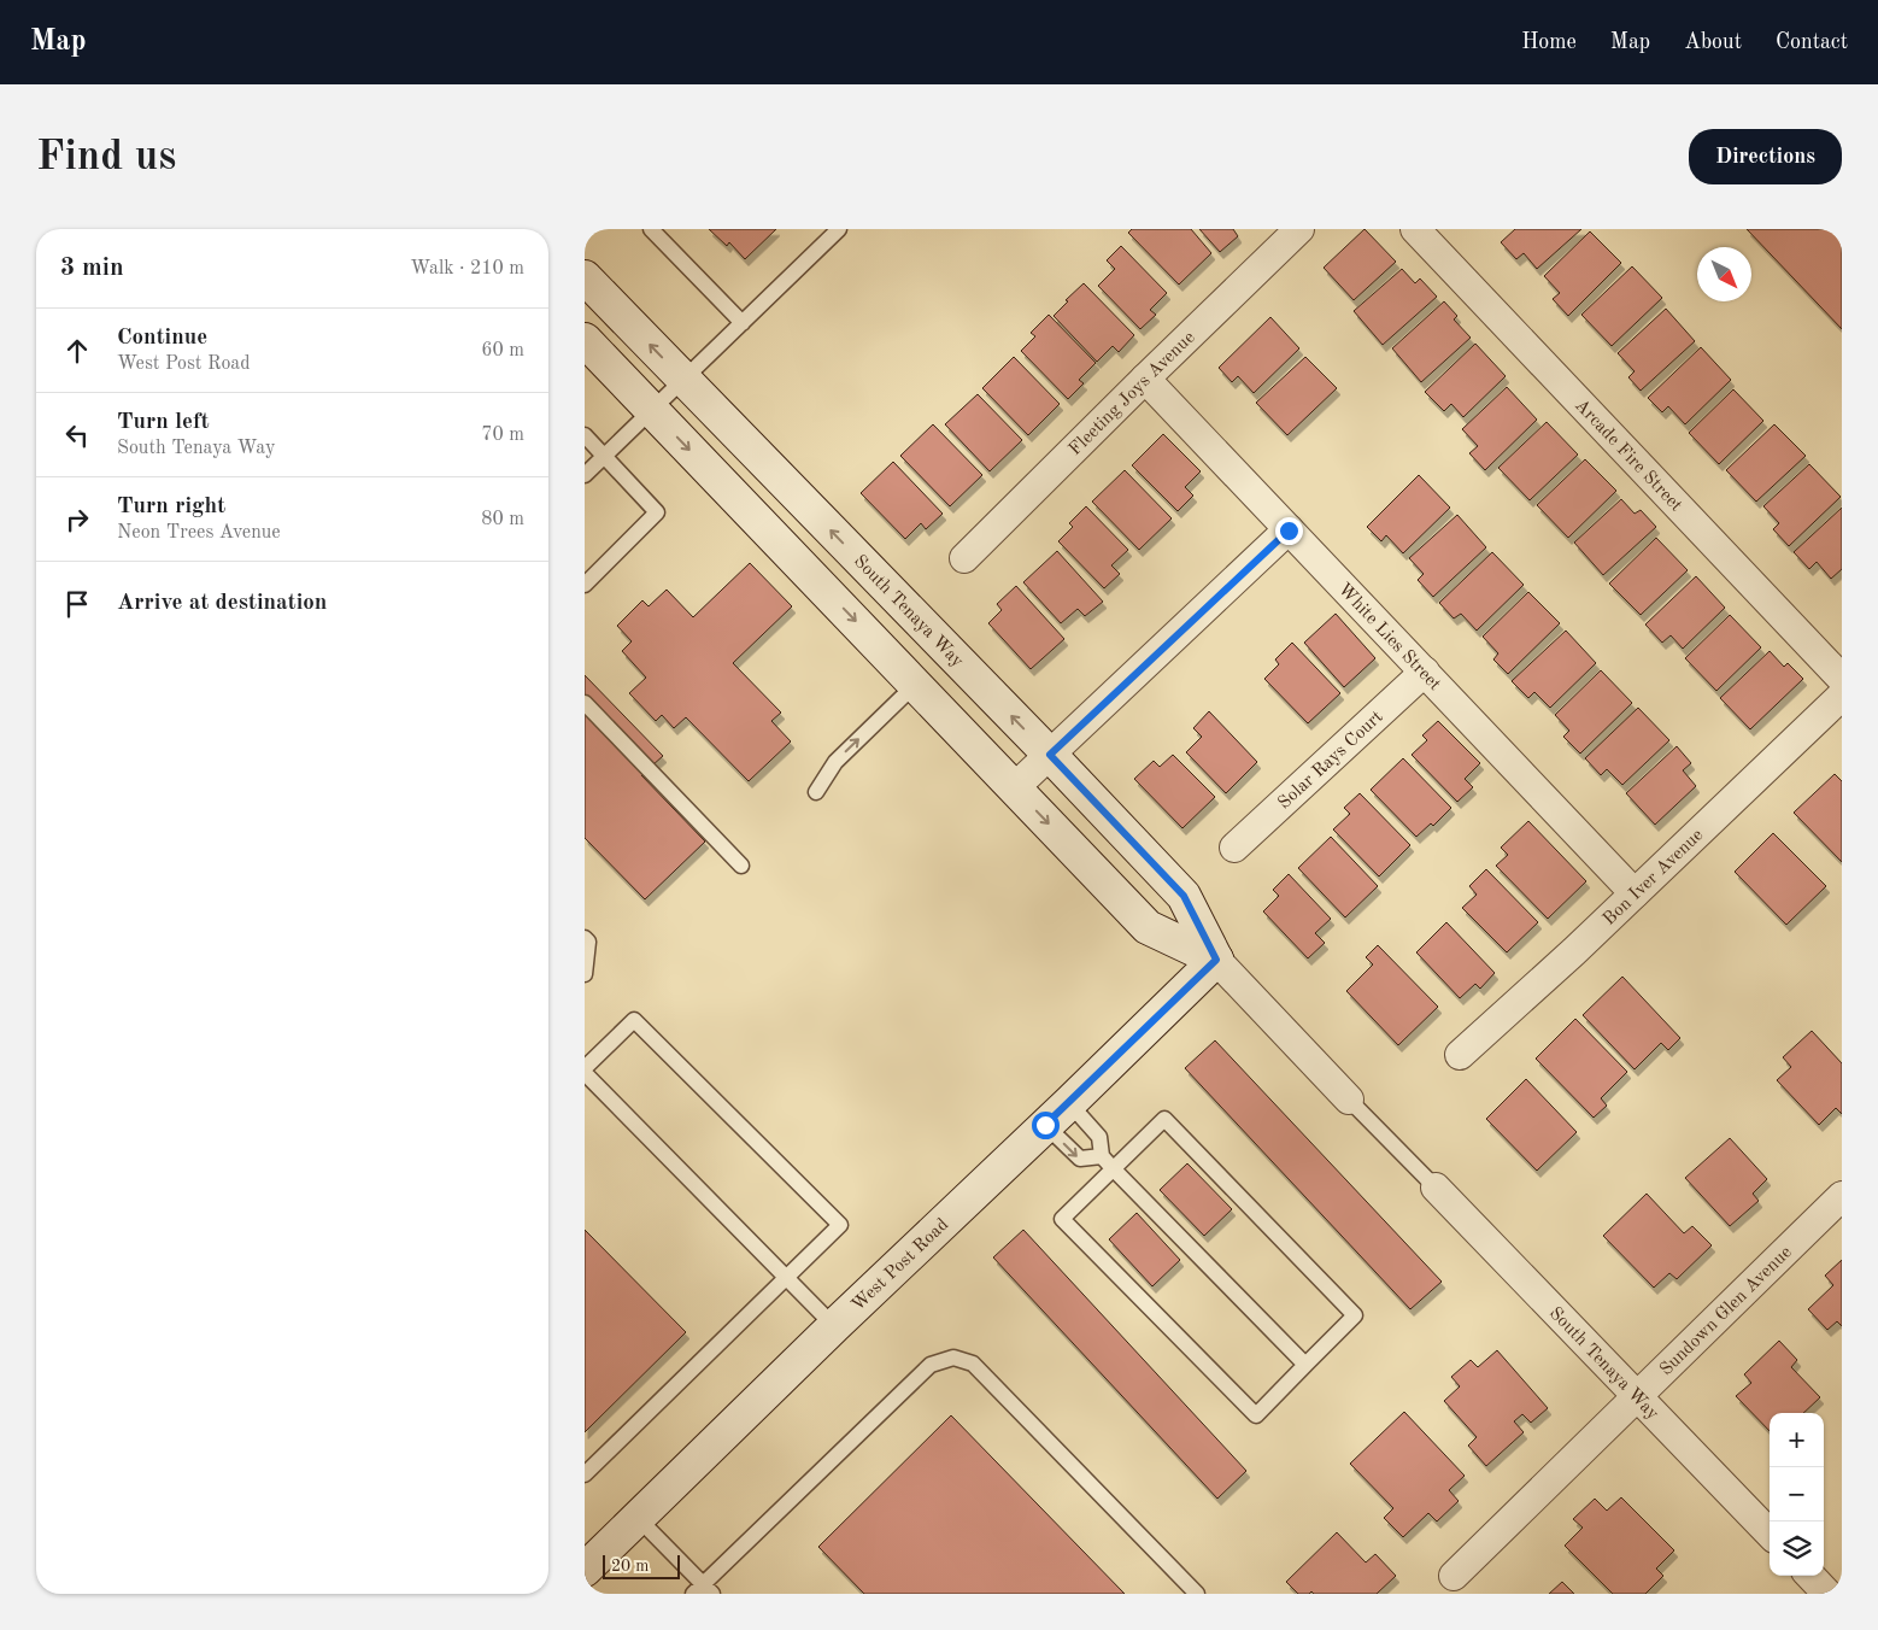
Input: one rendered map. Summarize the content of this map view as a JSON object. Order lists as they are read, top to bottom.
{
  "streets": {
    "street": [
      "Fleeting Joys Avenue",
      "Arcade Fire Street",
      "South Tenaya Way",
      "White Lies Street",
      "Solar Rays Court",
      "Bon Iver Avenue",
      "West Post Road",
      "Sundown Glen Avenue"
    ]
  },
  "crossings": [
    ["Fleeting Joys Avenue", "White Lies Street"],
    ["South Tenaya Way", "West Post Road"],
    ["South Tenaya Way", "Sundown Glen Avenue"],
    ["White Lies Street", "Solar Rays Court"],
    ["White Lies Street", "Bon Iver Avenue"]
  ],
  "scale_bar": "20 m",
  "north": "bottom right",
  "page": {
    "header": "Map",
    "nav": [
      "Home",
      "Map",
      "About",
      "Contact"
    ],
    "buttons": "Directions",
    "title": "Find us",
    "heading": ["3 min", "Walk · 210 m"],
    "list": [
      ["Continue", "West Post Road", "60 m"],
      ["Turn left", "South Tenaya Way", "70 m"],
      ["Turn right", "Neon Trees Avenue", "80 m"],
      "Arrive at destination"
    ],
    "map_buttons": ["+", "−"],
    "scale": "20 m"
  }
}
